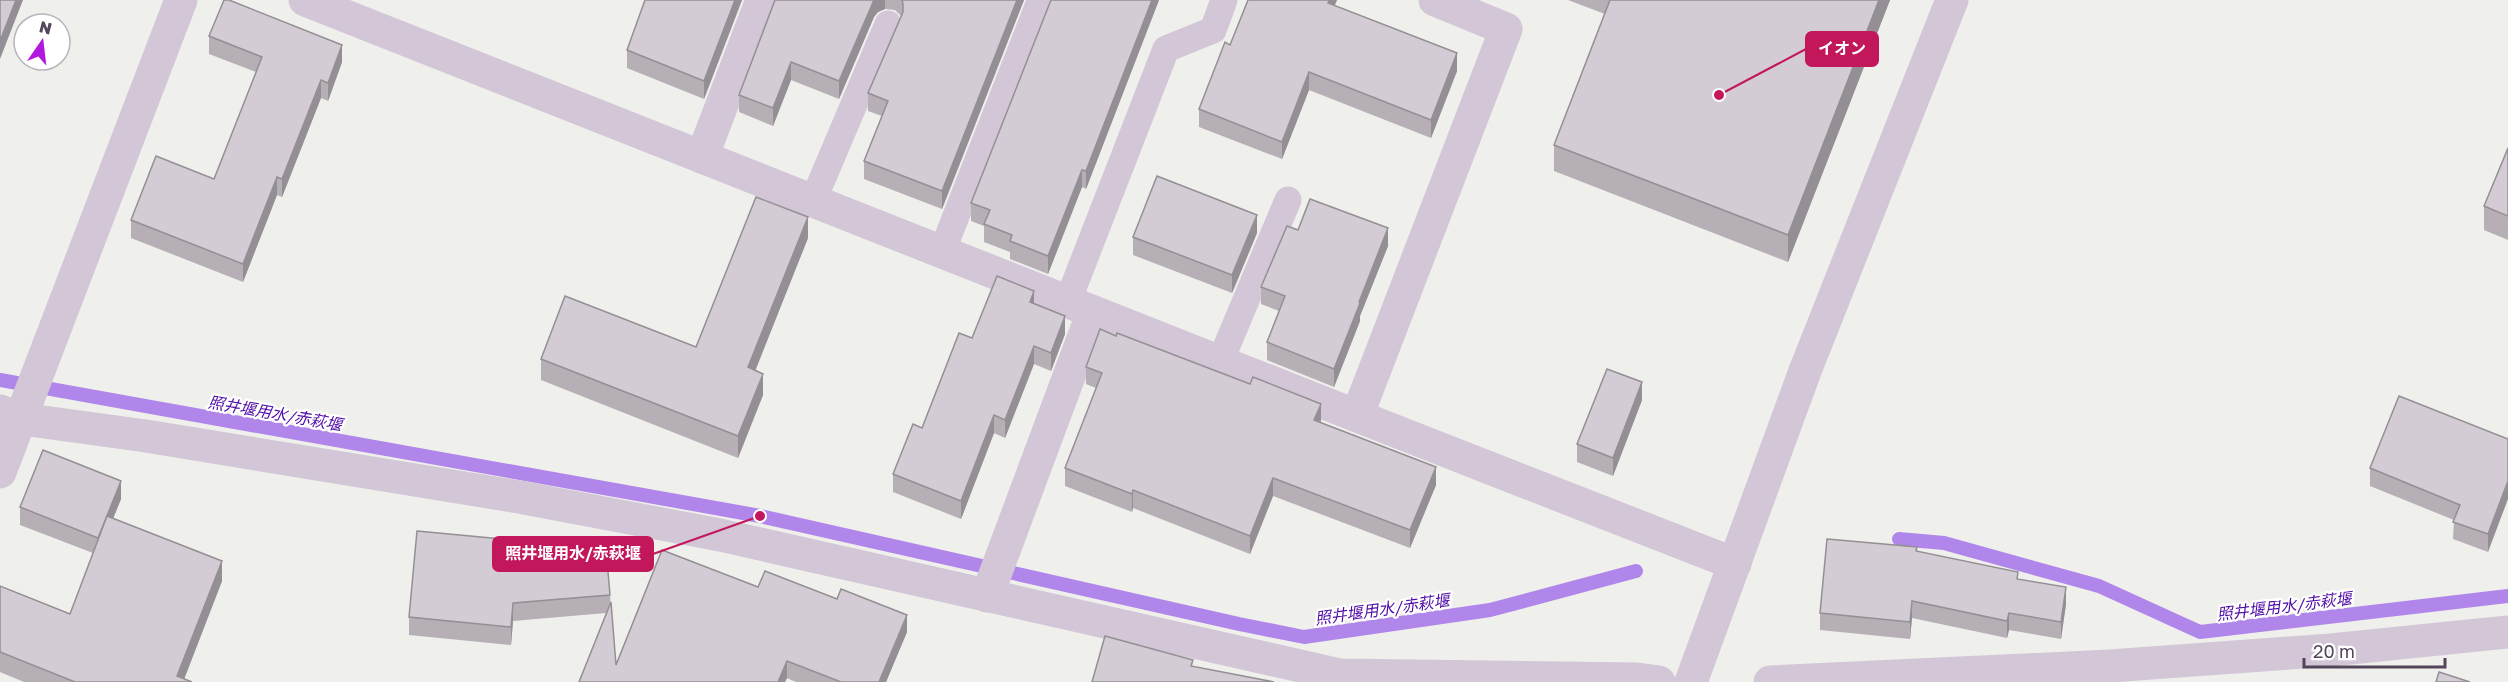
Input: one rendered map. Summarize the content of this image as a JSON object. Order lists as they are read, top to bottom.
{
  "water": ["照井堰用水/赤萩堰"],
  "places": ["イオン", "照井堰用水/赤萩堰"],
  "scale_bar": "20 m",
  "north": "top"
}
